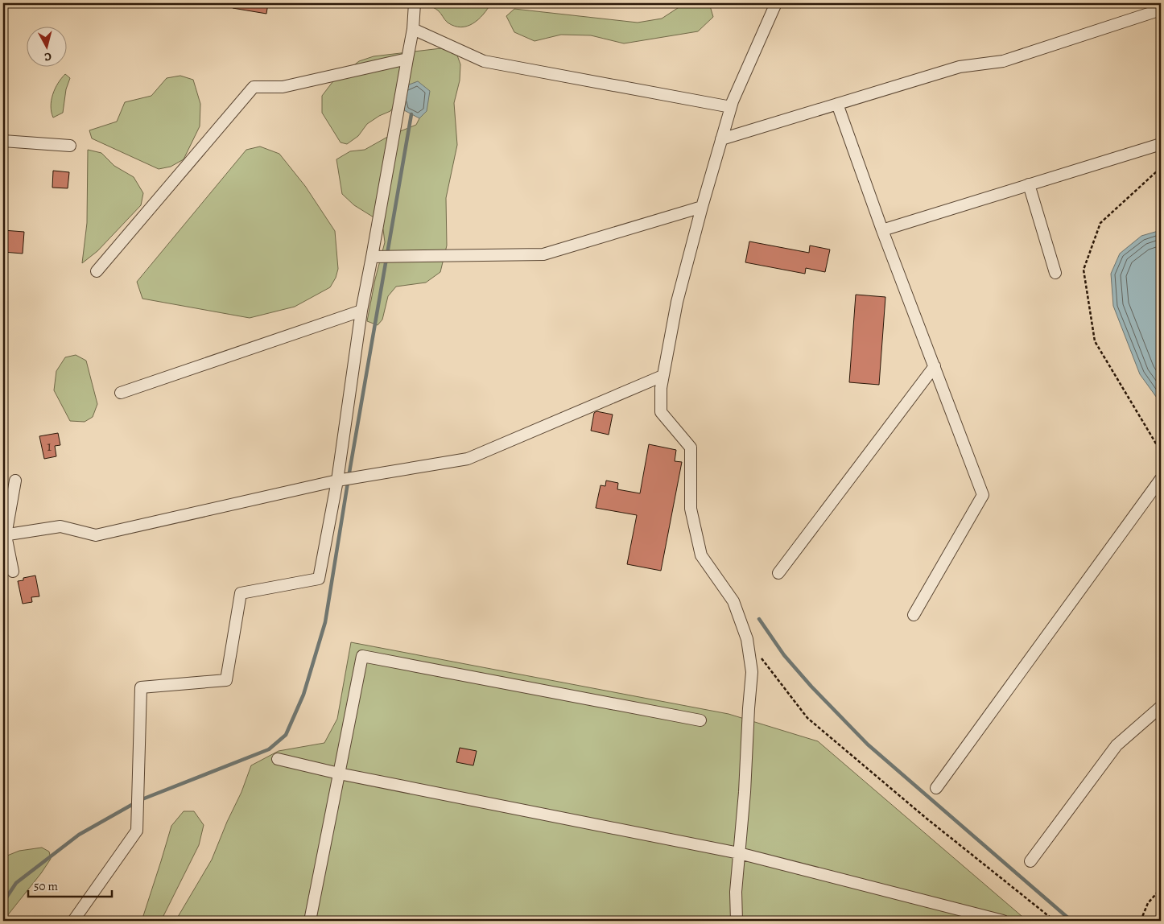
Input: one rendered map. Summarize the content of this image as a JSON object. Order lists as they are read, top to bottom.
{
  "house_numbers": ["1"],
  "scale_bar": "50 m",
  "north": "bottom"
}
